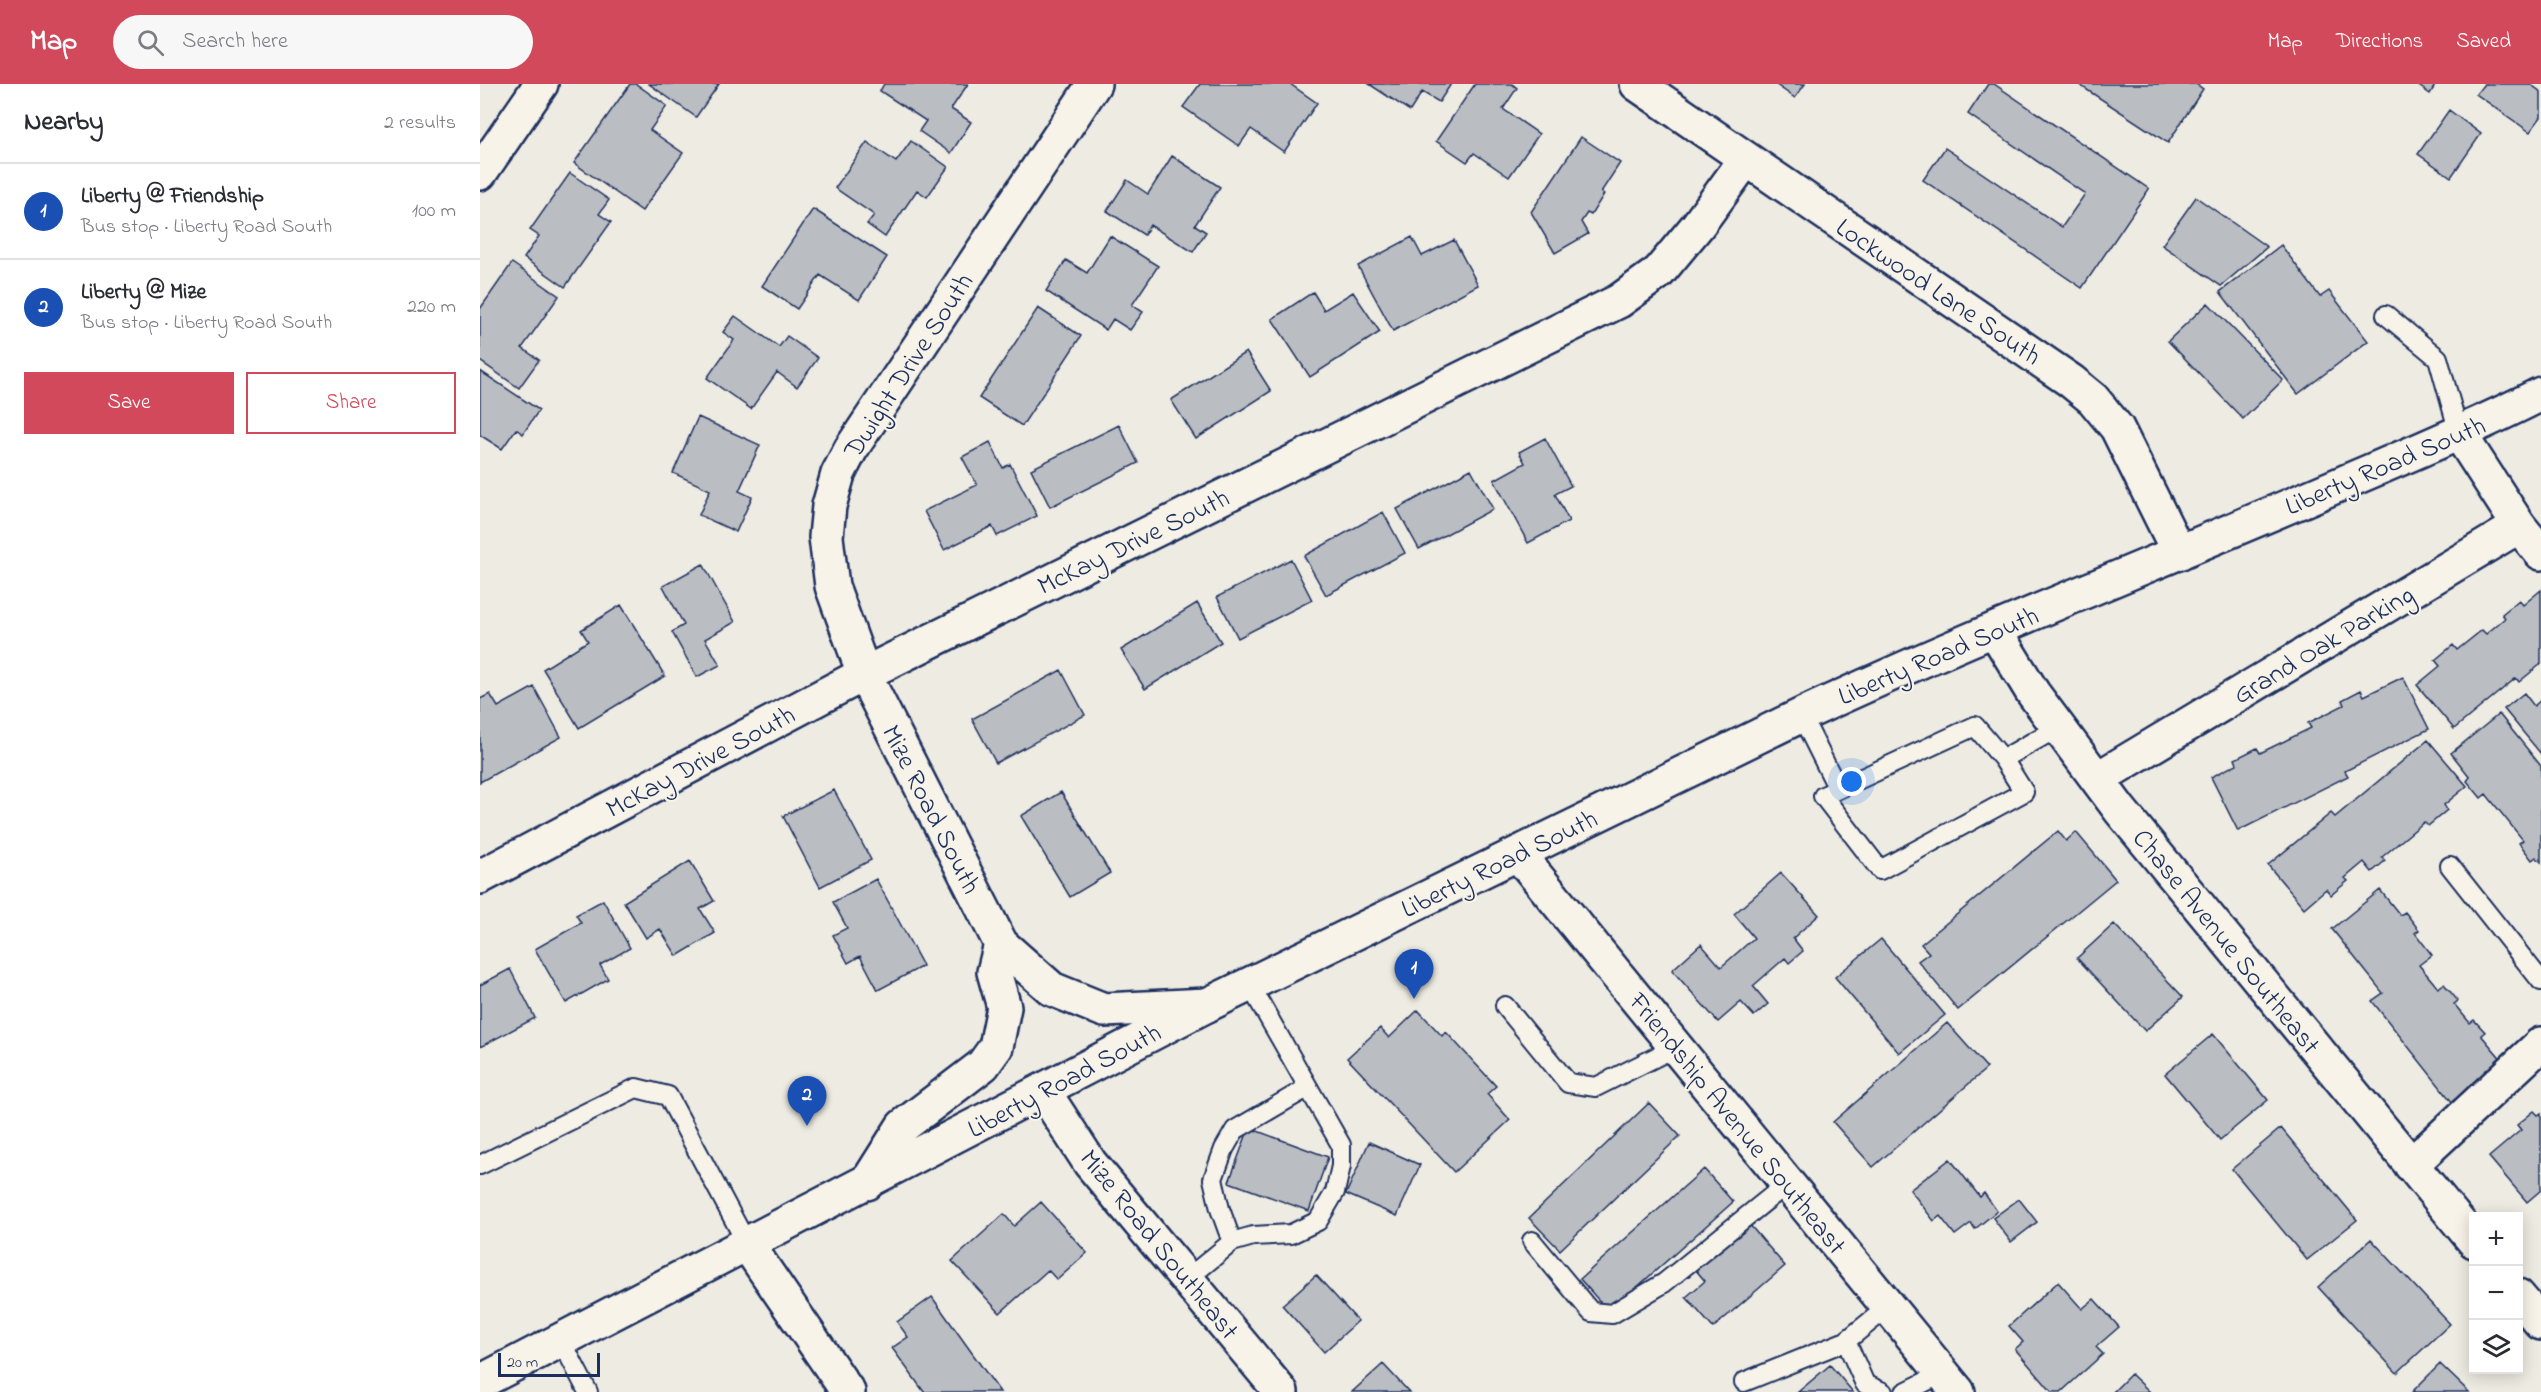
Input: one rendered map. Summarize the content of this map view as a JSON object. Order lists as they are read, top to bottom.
{
  "streets": {
    "street": [
      "Lockwood Lane South",
      "Dwight Drive South",
      "Liberty Road South",
      "McKay Drive South",
      "Grand Oak Parking",
      "Mize Road South",
      "Chase Avenue Southeast",
      "Friendship Avenue Southeast",
      "Mize Road Southeast"
    ]
  },
  "crossings": [
    ["Lockwood Lane South", "Liberty Road South"],
    ["Lockwood Lane South", "McKay Drive South"],
    ["Dwight Drive South", "McKay Drive South"],
    ["Dwight Drive South", "Mize Road South"],
    ["Liberty Road South", "Mize Road South"],
    ["Liberty Road South", "Chase Avenue Southeast"],
    ["Liberty Road South", "Friendship Avenue Southeast"],
    ["Liberty Road South", "Mize Road Southeast"],
    ["McKay Drive South", "Mize Road South"],
    ["Grand Oak Parking", "Chase Avenue Southeast"]
  ],
  "scale_bar": "20 m",
  "page": {
    "header": "Map",
    "search": "Search here",
    "nav": ["Map", "Directions", "Saved"],
    "heading": ["Nearby", "2 results"],
    "list": [
      {
        "mark": "1",
        "name": "Liberty @ Friendship",
        "note": "Bus stop · Liberty Road South",
        "value": "100 m"
      },
      {
        "mark": "2",
        "name": "Liberty @ Mize",
        "note": "Bus stop · Liberty Road South",
        "value": "220 m"
      }
    ],
    "buttons": ["Save", "Share"],
    "pins": ["1", "2"],
    "map_buttons": ["+", "−"],
    "scale": "20 m"
  }
}
